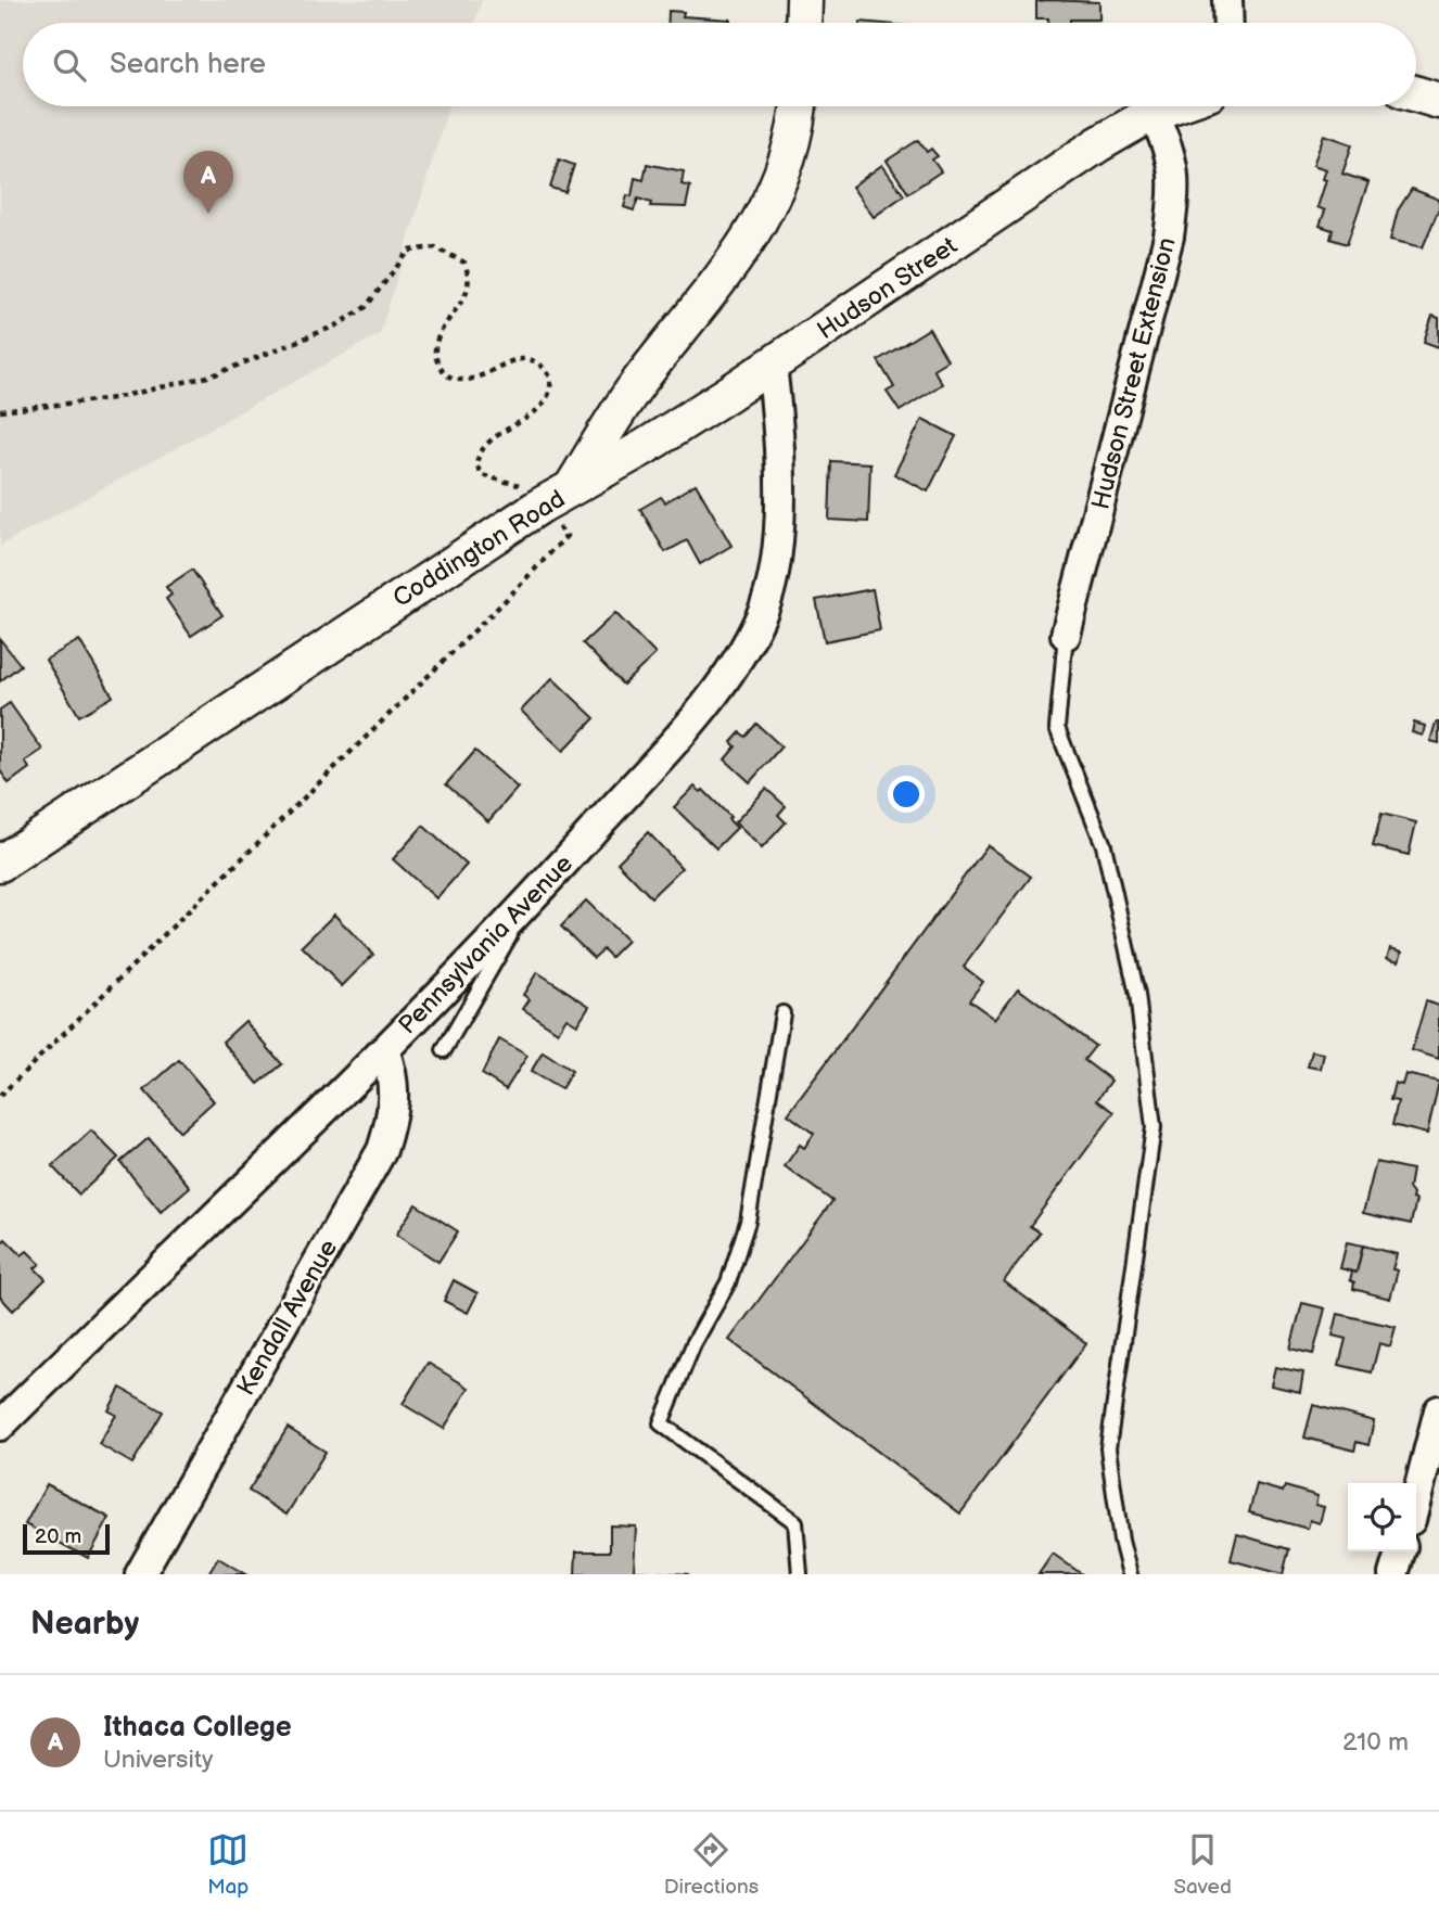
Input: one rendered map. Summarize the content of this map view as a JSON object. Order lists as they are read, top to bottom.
{
  "streets": {
    "street": [
      "Hudson Street",
      "Hudson Street Extension",
      "Coddington Road",
      "Pennsylvania Avenue",
      "Kendall Avenue"
    ]
  },
  "crossings": [
    ["Hudson Street", "Hudson Street Extension"],
    ["Hudson Street", "Coddington Road"],
    ["Hudson Street", "Pennsylvania Avenue"],
    ["Pennsylvania Avenue", "Kendall Avenue"]
  ],
  "scale_bar": "20 m",
  "page": {
    "search": "Search here",
    "pins": "A",
    "scale": "20 m",
    "heading": "Nearby",
    "list": [
      {
        "mark": "A",
        "name": "Ithaca College",
        "note": "University",
        "value": "210 m"
      }
    ],
    "nav": ["Map", "Directions", "Saved"]
  }
}
